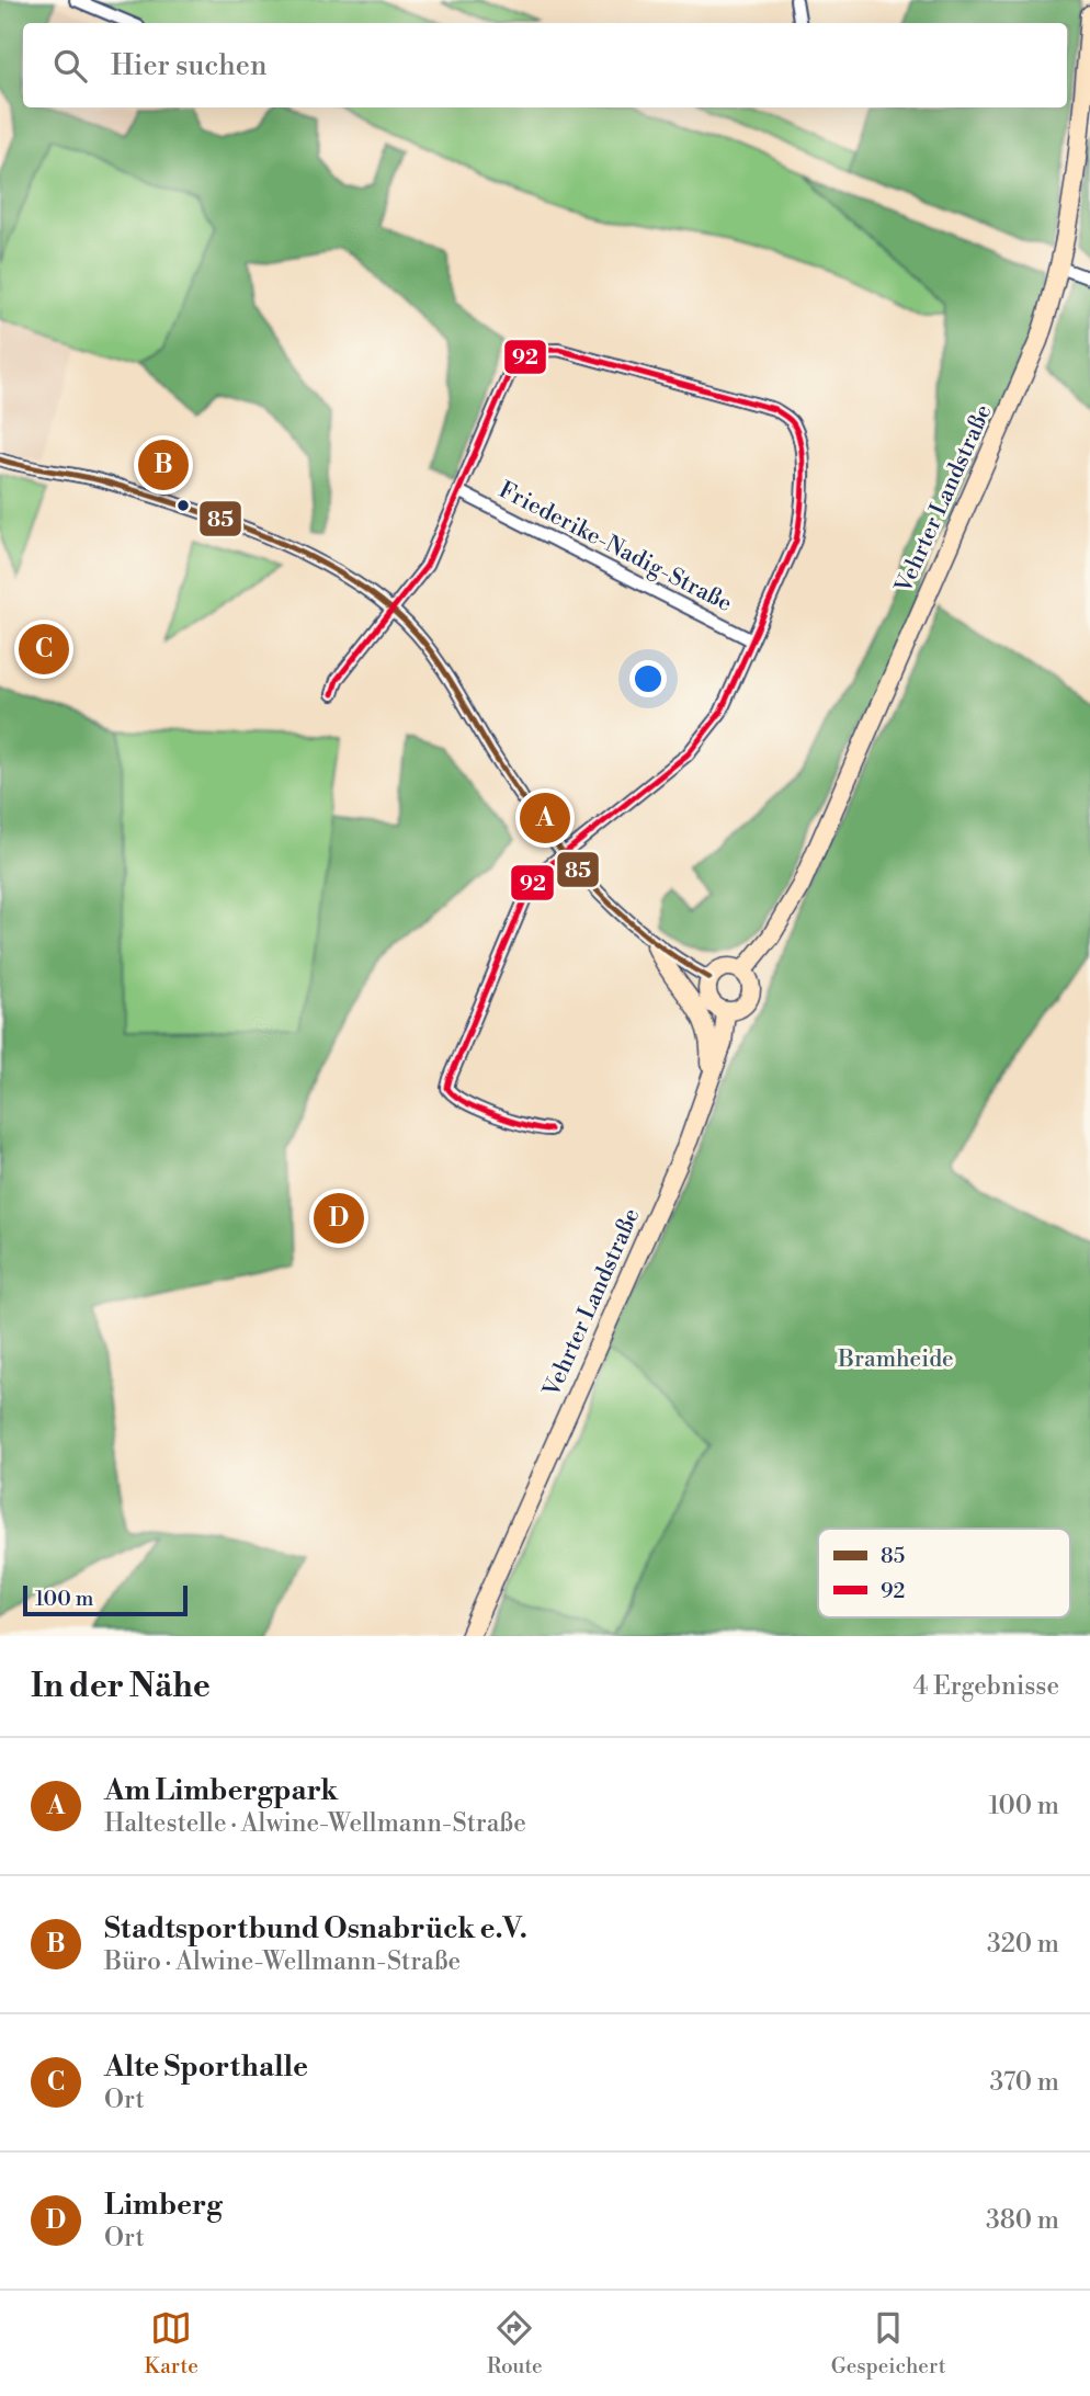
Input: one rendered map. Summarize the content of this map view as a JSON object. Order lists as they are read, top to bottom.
{
  "streets": {
    "main road": ["Vehrter Landstraße"],
    "street": ["Friederike-Nadig-Straße"]
  },
  "parks": ["Bramheide"],
  "lines": ["transit line 92", "transit line 85"],
  "legend": ["85", "92"],
  "scale_bar": "100 m",
  "page": {
    "search": "Hier suchen",
    "pins": [
      "B",
      "C",
      "A",
      "D"
    ],
    "scale": "100 m",
    "heading": ["In der Nähe", "4 Ergebnisse"],
    "list": [
      {
        "mark": "A",
        "name": "Am Limbergpark",
        "note": "Haltestelle · Alwine-Wellmann-Straße",
        "value": "100 m"
      },
      {
        "mark": "B",
        "name": "Stadtsportbund Osnabrück e.V.",
        "note": "Büro · Alwine-Wellmann-Straße",
        "value": "320 m"
      },
      {
        "mark": "C",
        "name": "Alte Sporthalle",
        "note": "Ort",
        "value": "370 m"
      },
      {
        "mark": "D",
        "name": "Limberg",
        "note": "Ort",
        "value": "380 m"
      }
    ],
    "nav": ["Karte", "Route", "Gespeichert"]
  }
}
